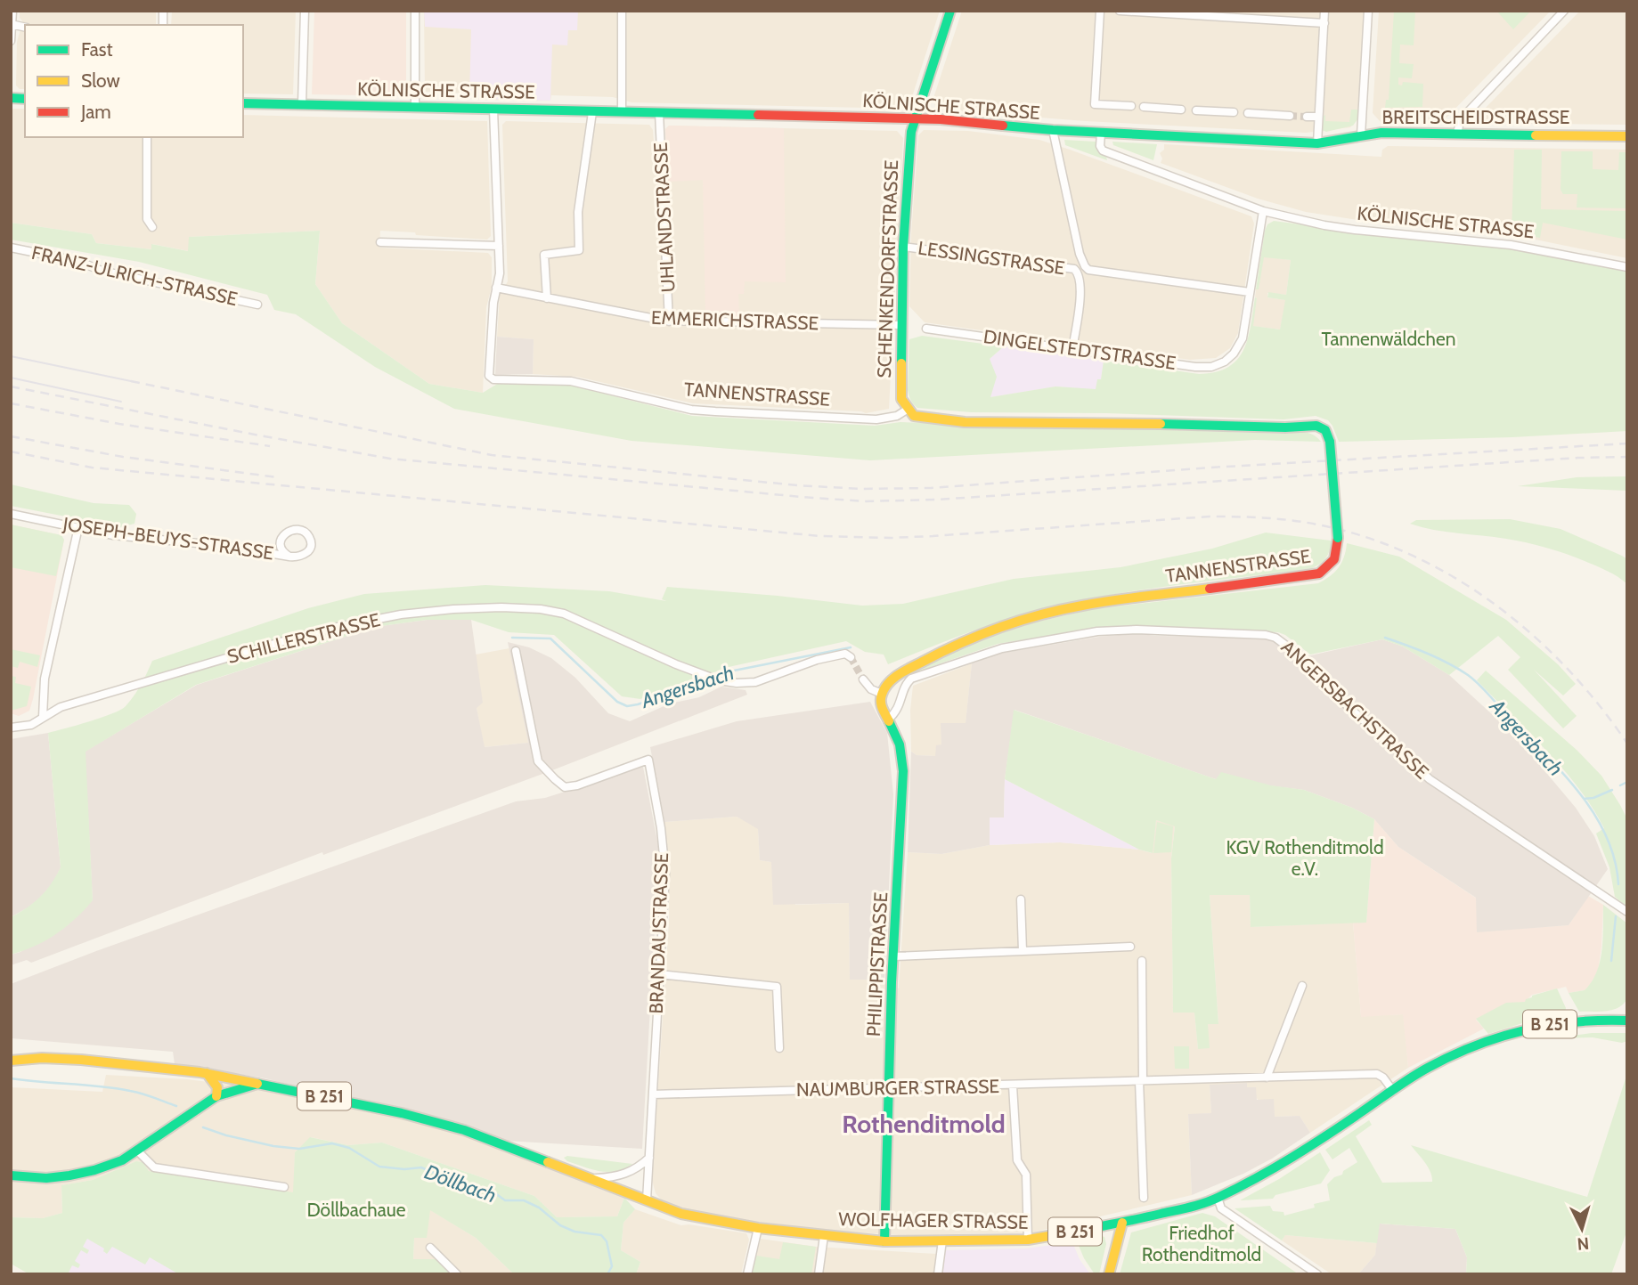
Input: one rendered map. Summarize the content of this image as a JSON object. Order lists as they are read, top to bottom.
{
  "streets": {
    "main road": [
      "KÖLNISCHE STRASSE",
      "BREITSCHEIDSTRASSE",
      "SCHENKENDORFSTRASSE",
      "TANNENSTRASSE",
      "PHILIPPISTRASSE",
      "B 251",
      "WOLFHAGER STRASSE"
    ],
    "street": [
      "UHLANDSTRASSE",
      "LESSINGSTRASSE",
      "FRANZ-ULRICH-STRASSE",
      "EMMERICHSTRASSE",
      "DINGELSTEDTSTRASSE",
      "JOSEPH-BEUYS-STRASSE",
      "SCHILLERSTRASSE",
      "ANGERSBACHSTRASSE",
      "BRANDAUSTRASSE",
      "NAUMBURGER STRASSE"
    ]
  },
  "crossings": [
    ["KÖLNISCHE STRASSE", "BREITSCHEIDSTRASSE"],
    ["KÖLNISCHE STRASSE", "UHLANDSTRASSE"],
    ["KÖLNISCHE STRASSE", "LESSINGSTRASSE"],
    ["KÖLNISCHE STRASSE", "SCHENKENDORFSTRASSE"],
    ["UHLANDSTRASSE", "EMMERICHSTRASSE"],
    ["LESSINGSTRASSE", "SCHENKENDORFSTRASSE"],
    ["LESSINGSTRASSE", "DINGELSTEDTSTRASSE"],
    ["SCHENKENDORFSTRASSE", "EMMERICHSTRASSE"],
    ["SCHENKENDORFSTRASSE", "TANNENSTRASSE"],
    ["EMMERICHSTRASSE", "TANNENSTRASSE"],
    ["TANNENSTRASSE", "PHILIPPISTRASSE"],
    ["ANGERSBACHSTRASSE", "PHILIPPISTRASSE"],
    ["BRANDAUSTRASSE", "NAUMBURGER STRASSE"],
    ["BRANDAUSTRASSE", "WOLFHAGER STRASSE"],
    ["PHILIPPISTRASSE", "NAUMBURGER STRASSE"],
    ["PHILIPPISTRASSE", "WOLFHAGER STRASSE"],
    ["NAUMBURGER STRASSE", "WOLFHAGER STRASSE"]
  ],
  "districts": ["Rothenditmold"],
  "water": ["Angersbach", "Döllbach"],
  "parks": [
    "Tannenwäldchen",
    "KGV Rothenditmold e.V.",
    "Döllbachaue",
    "Friedhof Rothenditmold"
  ],
  "legend": ["Fast", "Slow", "Jam"],
  "north": "bottom"
}
